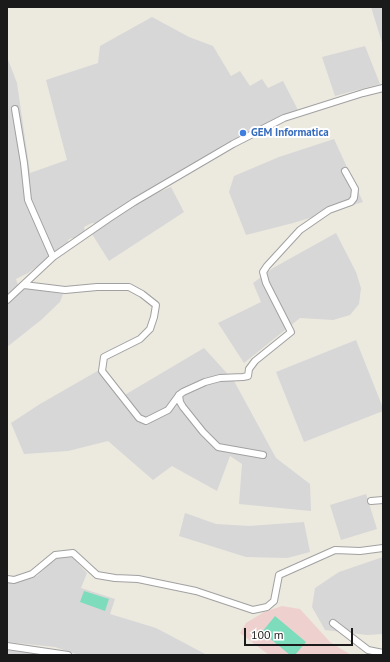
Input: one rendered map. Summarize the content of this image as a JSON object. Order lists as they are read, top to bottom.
{
  "places": ["GEM Informatica"],
  "scale_bar": "100 m"
}
